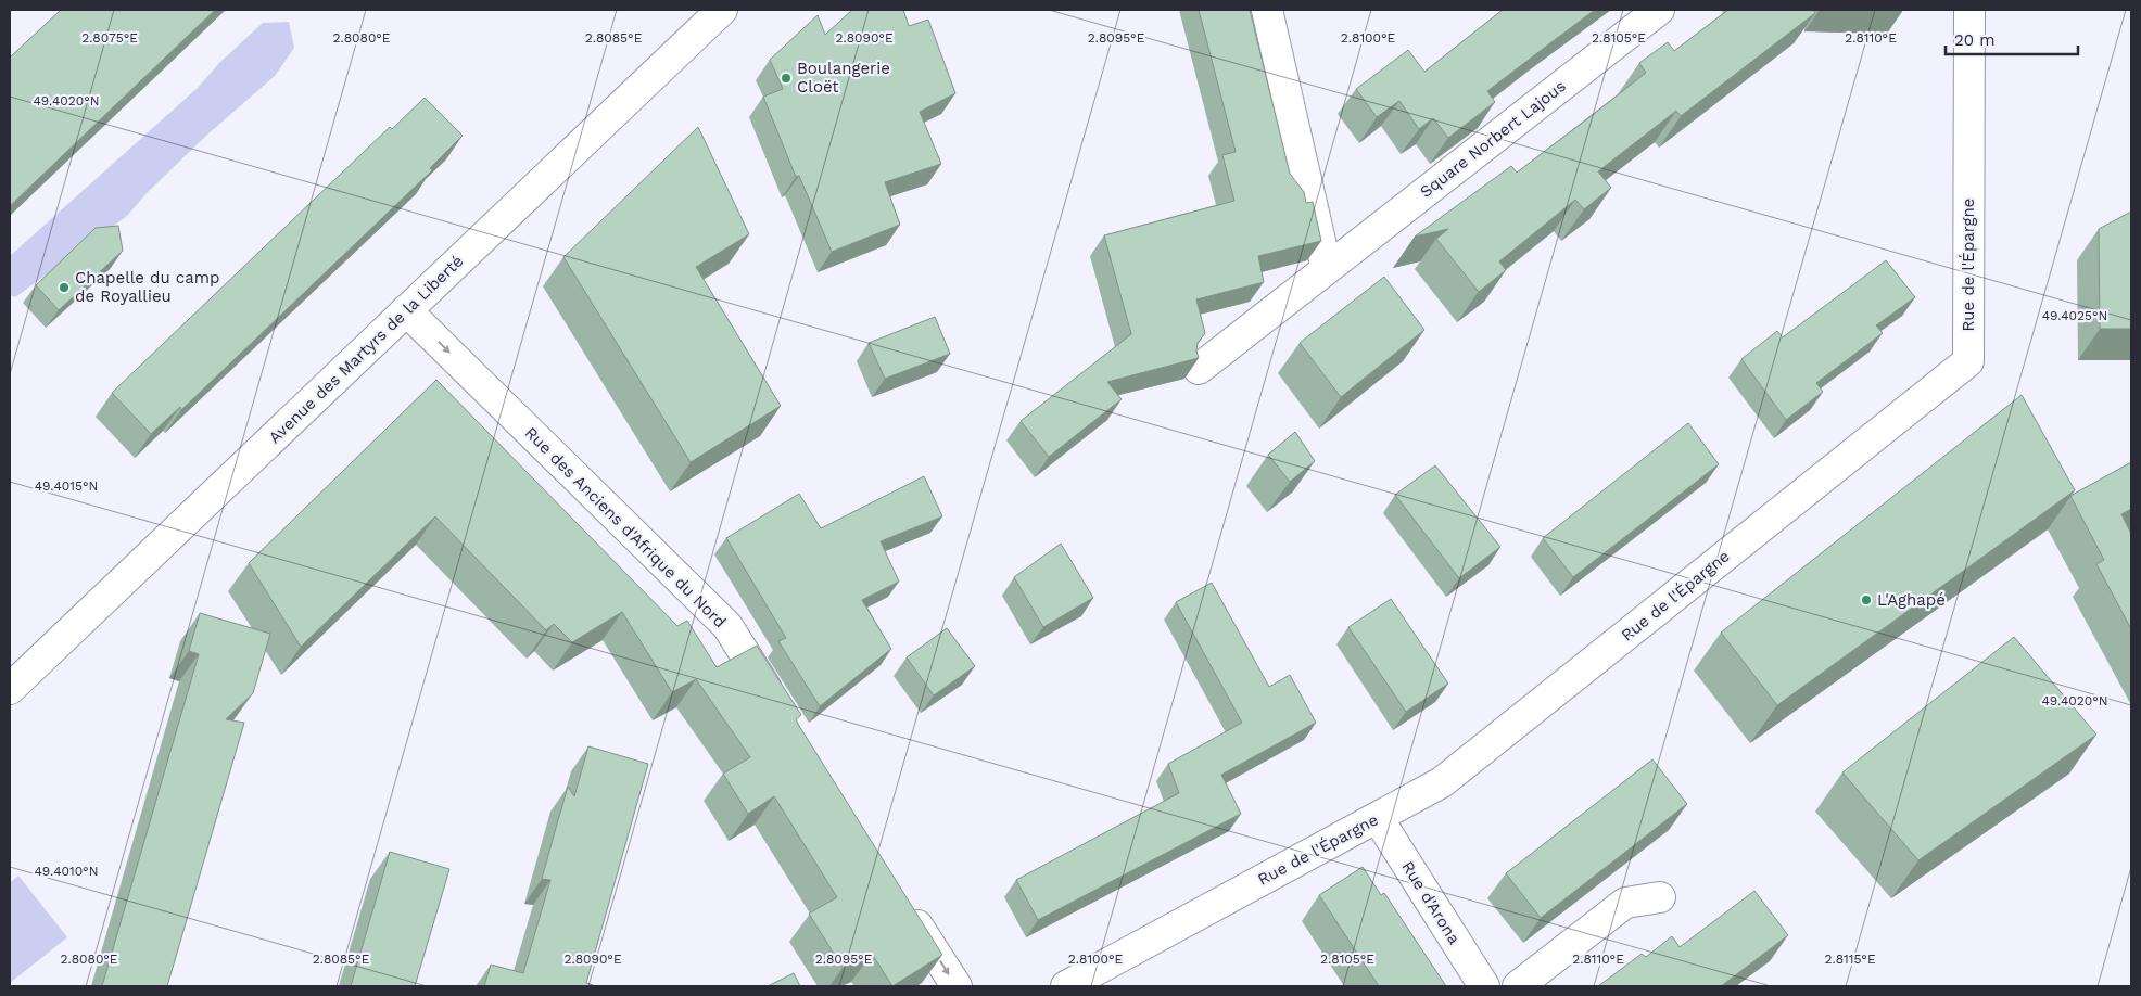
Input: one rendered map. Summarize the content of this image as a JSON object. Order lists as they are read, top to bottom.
{
  "streets": {
    "street": [
      "Square Norbert Lajous",
      "Rue de l'Épargne",
      "Avenue des Martyrs de la Liberté",
      "Rue des Anciens d'Afrique du Nord",
      "Rue d'Arona"
    ]
  },
  "crossings": [
    ["Rue de l'Épargne", "Rue d'Arona"],
    ["Avenue des Martyrs de la Liberté", "Rue des Anciens d'Afrique du Nord"]
  ],
  "one_way": ["Rue des Anciens d'Afrique du Nord"],
  "places": ["Boulangerie Cloët", "Chapelle du camp de Royallieu", "L'Aghapé"],
  "scale_bar": "20 m",
  "coordinates": [
    "2.8075°E",
    "2.8080°E",
    "2.8085°E",
    "2.8090°E",
    "2.8095°E",
    "2.8100°E",
    "2.8105°E",
    "2.8110°E",
    "49.4020°N",
    "49.4025°N",
    "49.4015°N",
    "49.4010°N",
    "2.8115°E"
  ]
}
